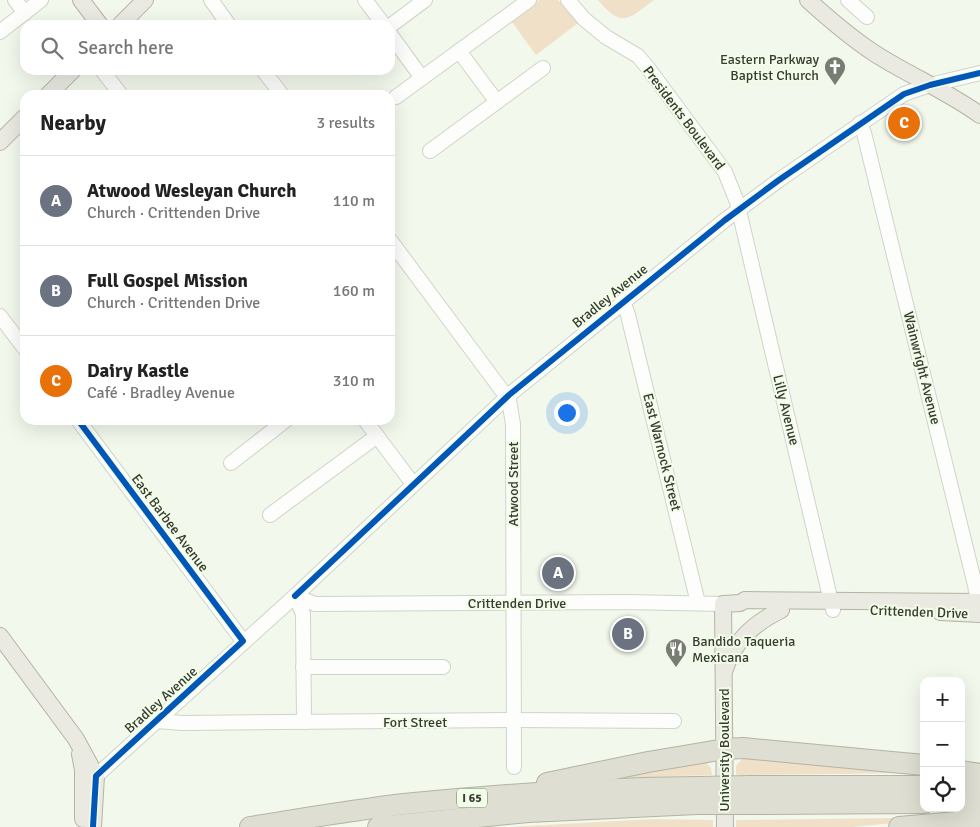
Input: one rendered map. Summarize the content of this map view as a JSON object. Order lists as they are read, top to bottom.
{
  "streets": {
    "highway": ["I 65"],
    "main road": ["Crittenden Drive", "University Boulevard"],
    "street": [
      "Presidents Boulevard",
      "Bradley Avenue",
      "Wainwright Avenue",
      "Lilly Avenue",
      "East Warnock Street",
      "Atwood Street",
      "East Barbee Avenue",
      "Fort Street"
    ]
  },
  "crossings": [
    ["Presidents Boulevard", "Bradley Avenue"],
    ["Presidents Boulevard", "Lilly Avenue"],
    ["Bradley Avenue", "Wainwright Avenue"],
    ["Bradley Avenue", "Lilly Avenue"],
    ["Bradley Avenue", "East Warnock Street"],
    ["Bradley Avenue", "Atwood Street"],
    ["Bradley Avenue", "East Barbee Avenue"],
    ["Bradley Avenue", "Crittenden Drive"],
    ["Bradley Avenue", "Fort Street"],
    ["Wainwright Avenue", "Crittenden Drive"],
    ["Lilly Avenue", "Crittenden Drive"],
    ["East Warnock Street", "Crittenden Drive"],
    ["Atwood Street", "Crittenden Drive"],
    ["Atwood Street", "Fort Street"],
    ["Crittenden Drive", "University Boulevard"]
  ],
  "places": {
    "church": ["Eastern Parkway Baptist Church"],
    "restaurant": ["Bandido Taqueria Mexicana"]
  },
  "page": {
    "search": "Search here",
    "heading": ["Nearby", "3 results"],
    "pins": ["C", "A", "B"],
    "list": [
      {
        "mark": "A",
        "name": "Atwood Wesleyan Church",
        "note": "Church · Crittenden Drive",
        "value": "110 m"
      },
      {
        "mark": "B",
        "name": "Full Gospel Mission",
        "note": "Church · Crittenden Drive",
        "value": "160 m"
      },
      {
        "mark": "C",
        "name": "Dairy Kastle",
        "note": "Café · Bradley Avenue",
        "value": "310 m"
      }
    ],
    "map_buttons": ["+", "−"]
  }
}
